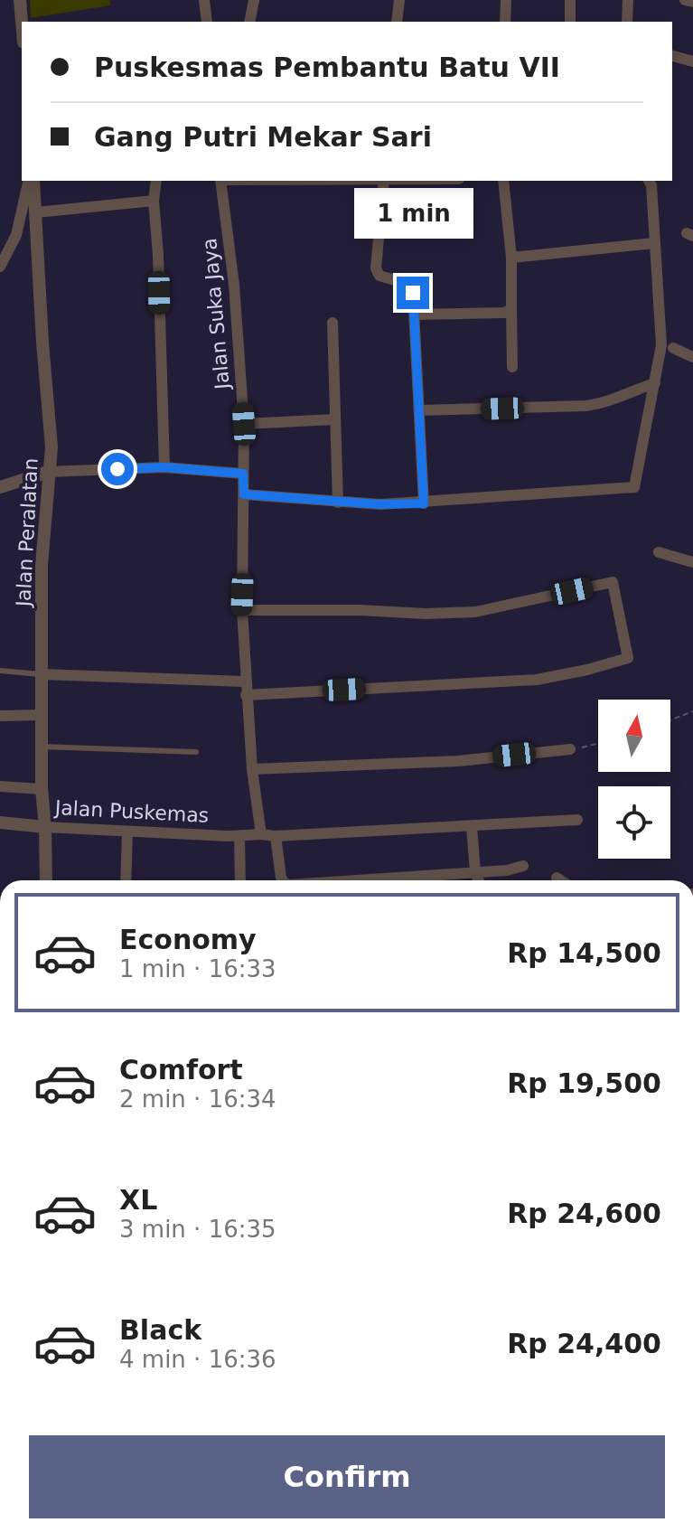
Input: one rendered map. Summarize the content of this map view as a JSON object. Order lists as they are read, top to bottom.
{
  "streets": {
    "street": ["Jalan Suka Jaya", "Jalan Peralatan", "Jalan Puskemas"]
  },
  "crossings": [
    ["Jalan Suka Jaya", "Jalan Puskemas"],
    ["Jalan Peralatan", "Jalan Puskemas"]
  ],
  "north": "top",
  "page": {
    "banner": ["Puskesmas Pembantu Batu VII", "Gang Putri Mekar Sari"],
    "bubble": "1 min",
    "list": [
      {
        "name": "Economy",
        "note": "1 min · 16:33",
        "value": "Rp 14,500"
      },
      {
        "name": "Comfort",
        "note": "2 min · 16:34",
        "value": "Rp 19,500"
      },
      {
        "name": "XL",
        "note": "3 min · 16:35",
        "value": "Rp 24,600"
      },
      {
        "name": "Black",
        "note": "4 min · 16:36",
        "value": "Rp 24,400"
      }
    ],
    "buttons": "Confirm"
  }
}
